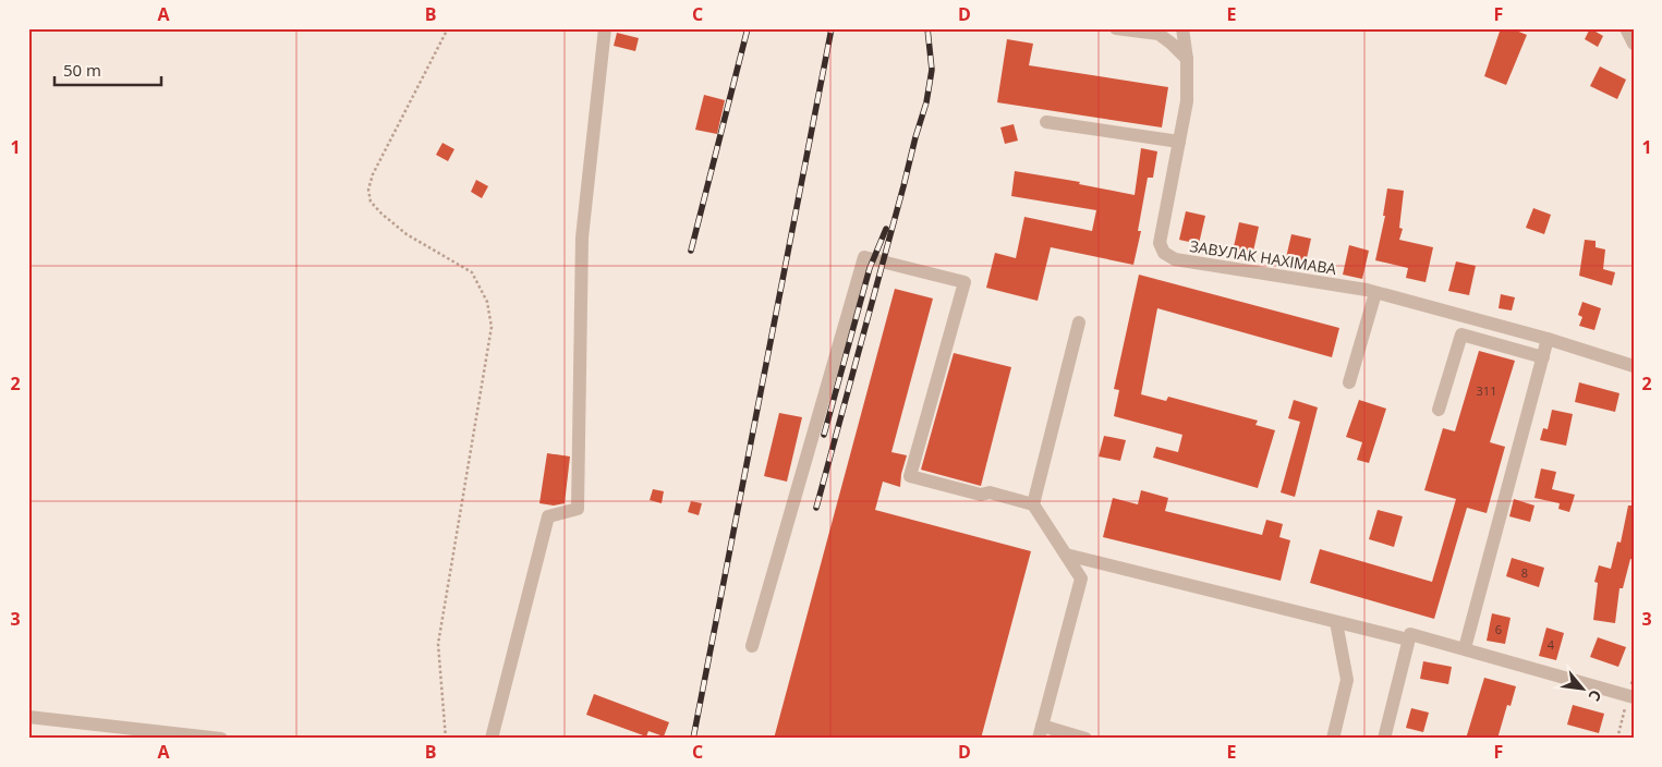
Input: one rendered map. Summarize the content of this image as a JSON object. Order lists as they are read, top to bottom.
{
  "streets": {
    "street": ["ЗАВУЛАК НАХІМАВА"]
  },
  "house_numbers": [
    "311",
    "8",
    "6",
    "4"
  ],
  "scale_bar": "50 m",
  "north": "bottom right",
  "grid": {
    "columns": [
      "A",
      "B",
      "C",
      "D",
      "E",
      "F"
    ],
    "rows": ["1", "2", "3"]
  }
}
